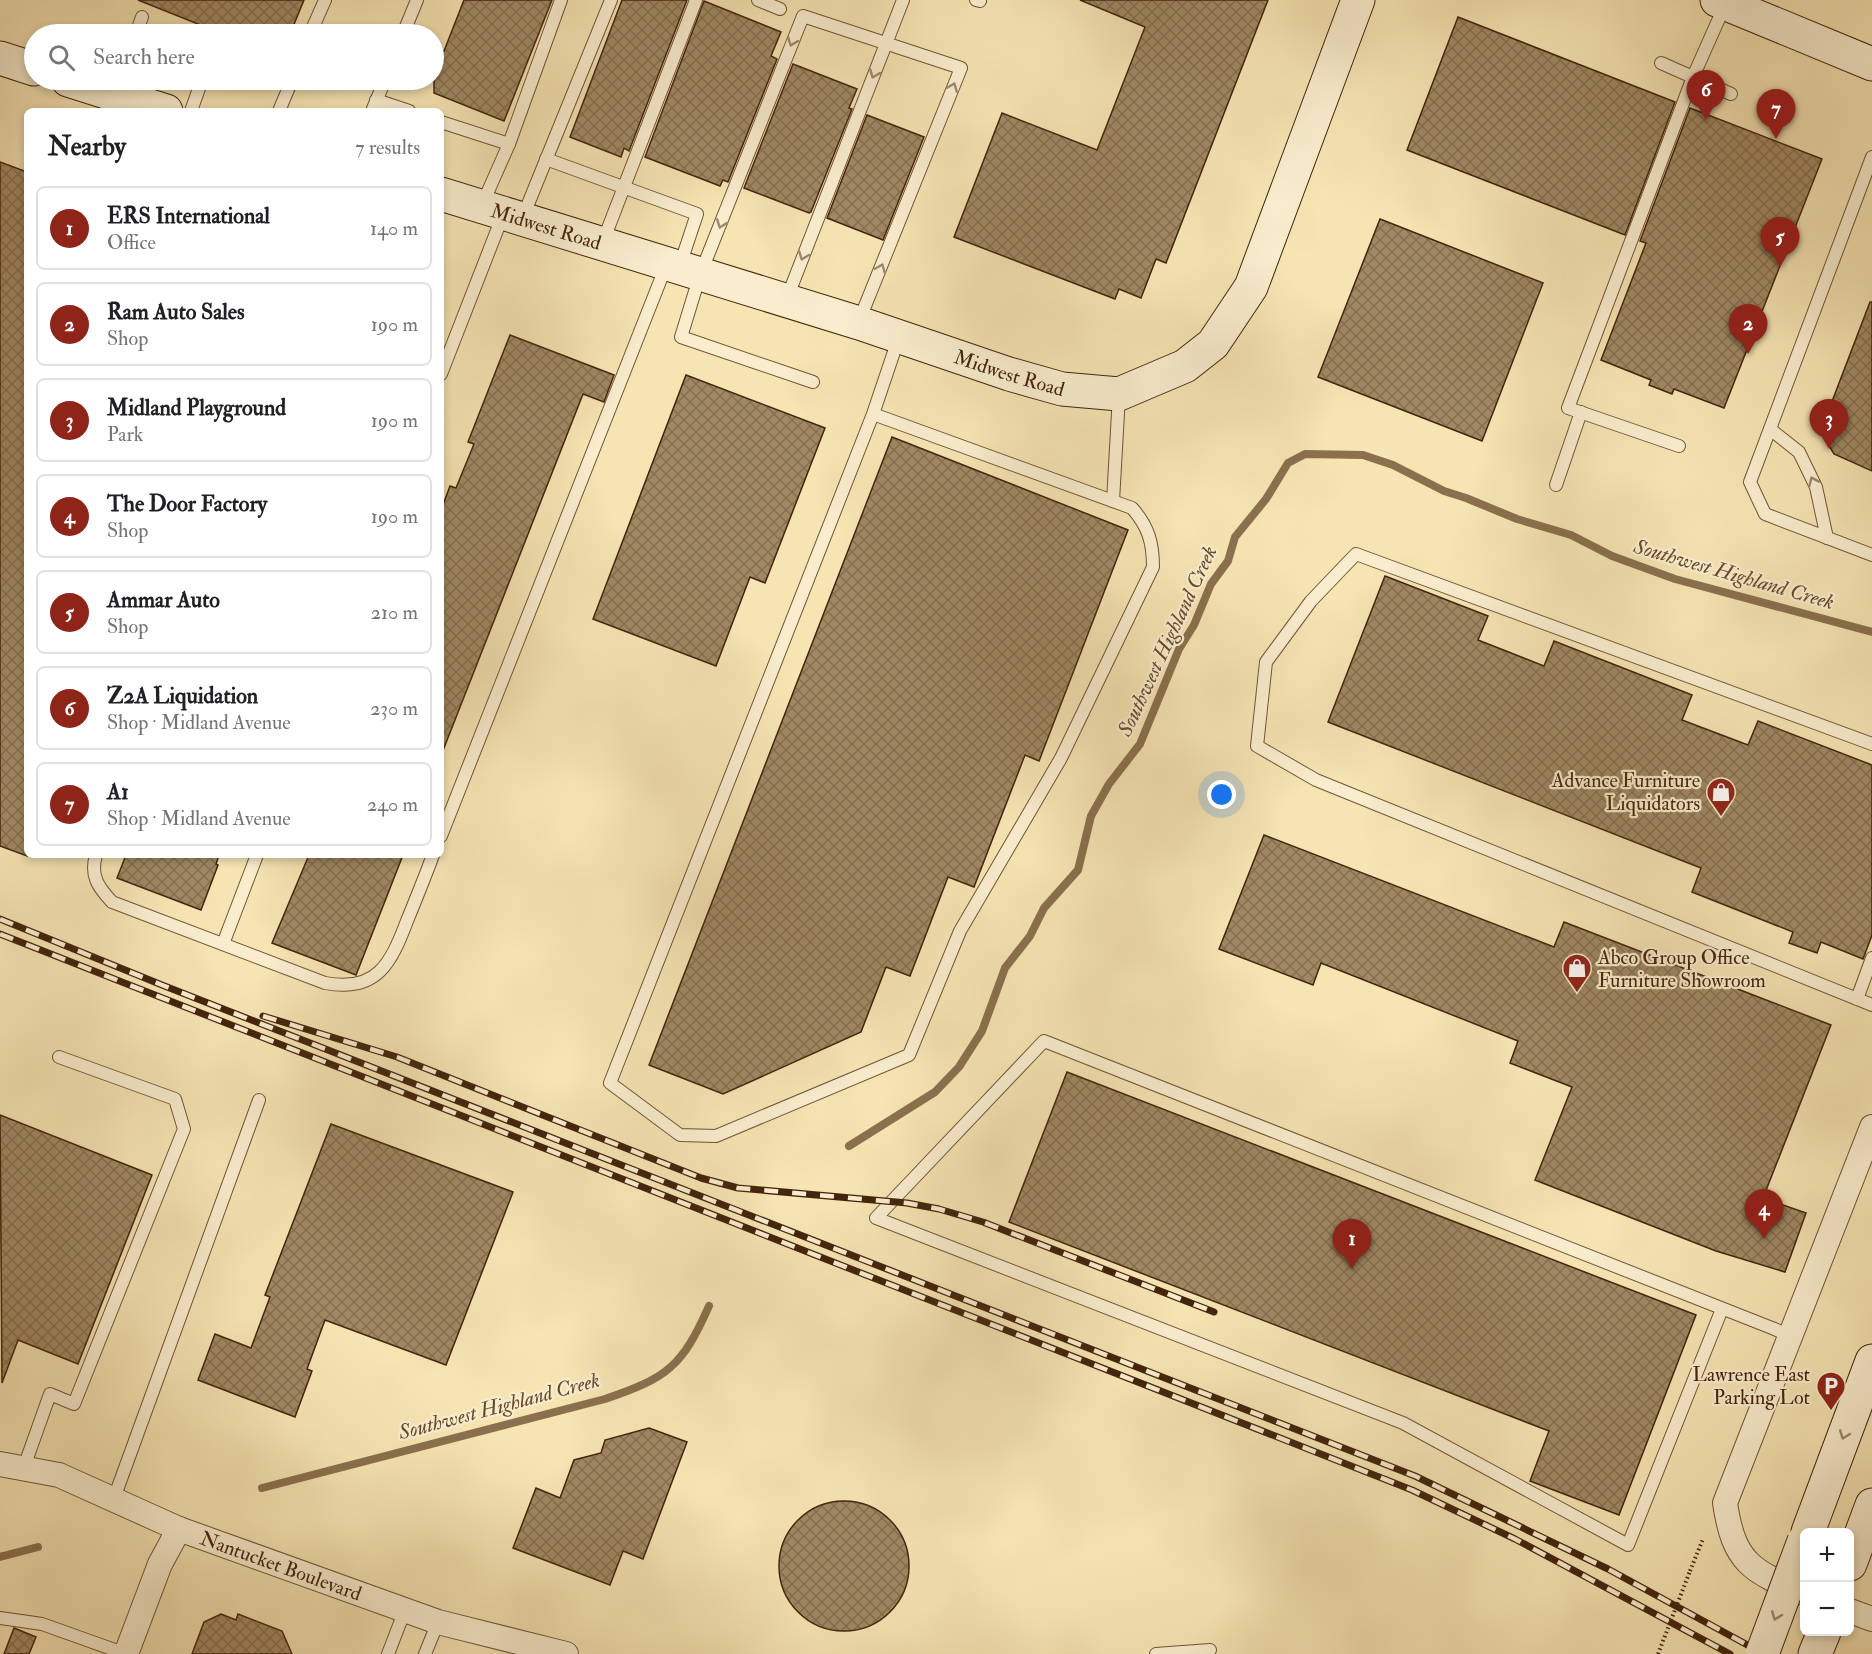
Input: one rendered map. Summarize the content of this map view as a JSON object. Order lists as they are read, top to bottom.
{
  "streets": {
    "street": ["Midwest Road", "Nantucket Boulevard"]
  },
  "water": ["Southwest Highland Creek"],
  "places": {
    "shop": ["Advance Furniture Liquidators", "Abco Group Office Furniture Showroom"],
    "parking": ["Lawrence East Parking Lot"]
  },
  "page": {
    "search": "Search here",
    "pins": [
      "6",
      "7",
      "5",
      "2",
      "3",
      "4",
      "1"
    ],
    "heading": ["Nearby", "7 results"],
    "list": [
      {
        "mark": "1",
        "name": "ERS International",
        "note": "Office",
        "value": "140 m"
      },
      {
        "mark": "2",
        "name": "Ram Auto Sales",
        "note": "Shop",
        "value": "190 m"
      },
      {
        "mark": "3",
        "name": "Midland Playground",
        "note": "Park",
        "value": "190 m"
      },
      {
        "mark": "4",
        "name": "The Door Factory",
        "note": "Shop",
        "value": "190 m"
      },
      {
        "mark": "5",
        "name": "Ammar Auto",
        "note": "Shop",
        "value": "210 m"
      },
      {
        "mark": "6",
        "name": "Z2A Liquidation",
        "note": "Shop · Midland Avenue",
        "value": "230 m"
      },
      {
        "mark": "7",
        "name": "A1",
        "note": "Shop · Midland Avenue",
        "value": "240 m"
      }
    ],
    "map_buttons": ["+", "−"]
  }
}
